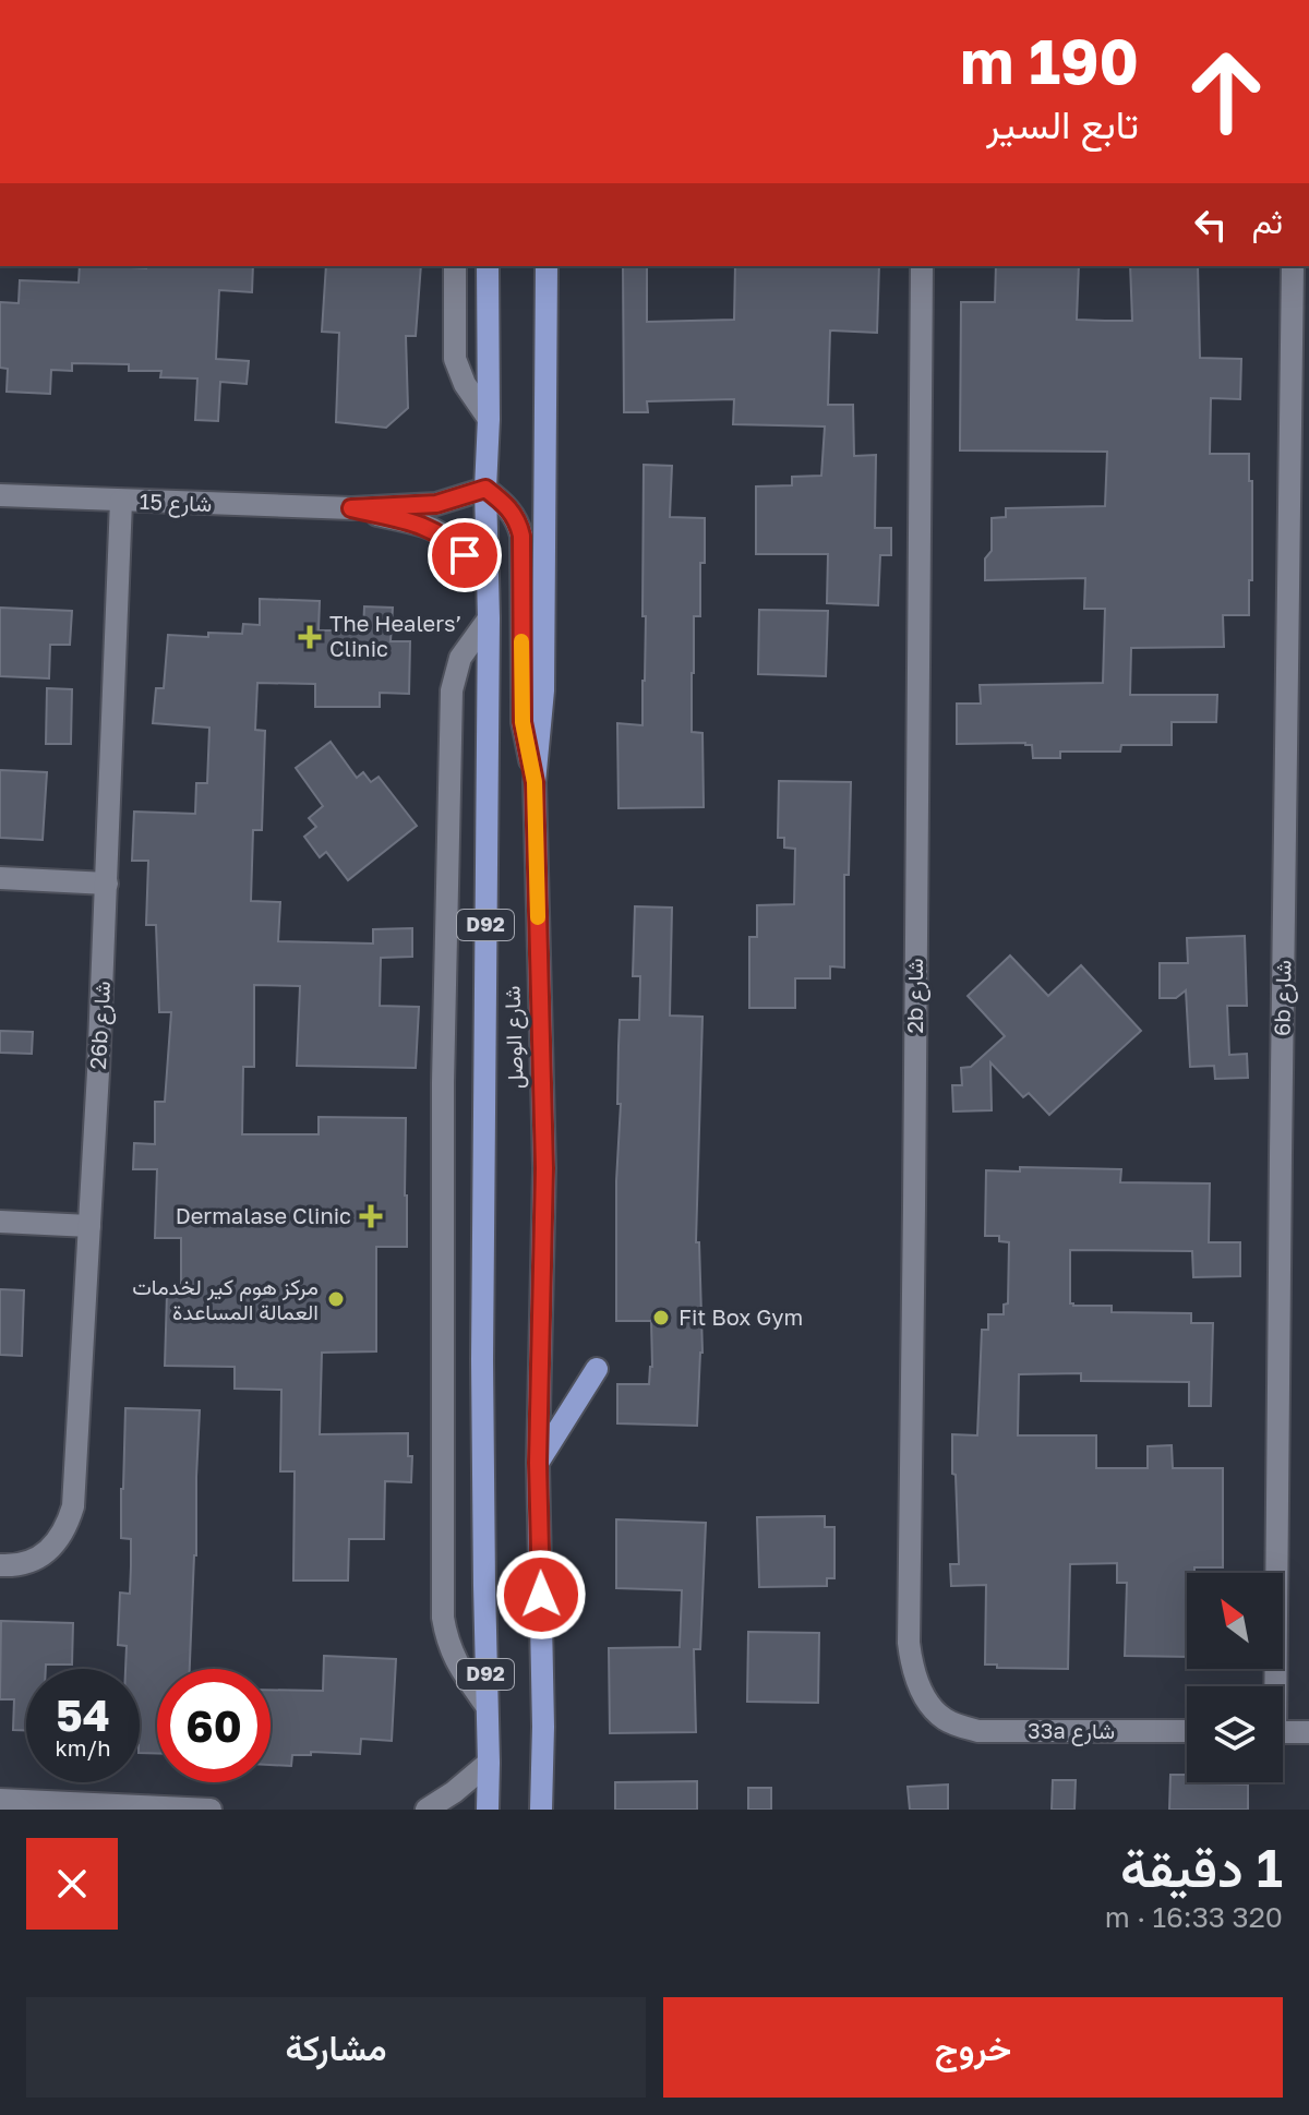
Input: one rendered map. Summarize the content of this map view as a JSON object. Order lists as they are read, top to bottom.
{
  "streets": {
    "main road": ["D92", "شارع الوصل"],
    "street": [
      "شارع 15",
      "2b شارع",
      "6b شارع",
      "26b شارع",
      "33a شارع"
    ]
  },
  "crossings": [
    ["شارع 15", "26b شارع"],
    ["شارع 15", "شارع الوصل"],
    ["2b شارع", "33a شارع"]
  ],
  "places": {
    "health": ["The Healers’ Clinic", "Dermalase Clinic"],
    "other": ["مركز هوم كير لخدمات العمالة المساعدة", "Fit Box Gym"]
  },
  "north": "top left",
  "page": {
    "turn": ["190 m", "تابع السير"],
    "then": "ثم",
    "speed": "54 km/h",
    "limit": "60",
    "heading": ["1 دقيقة", "320 m · 16:33"],
    "buttons": ["خروج", "مشاركة"]
  }
}
